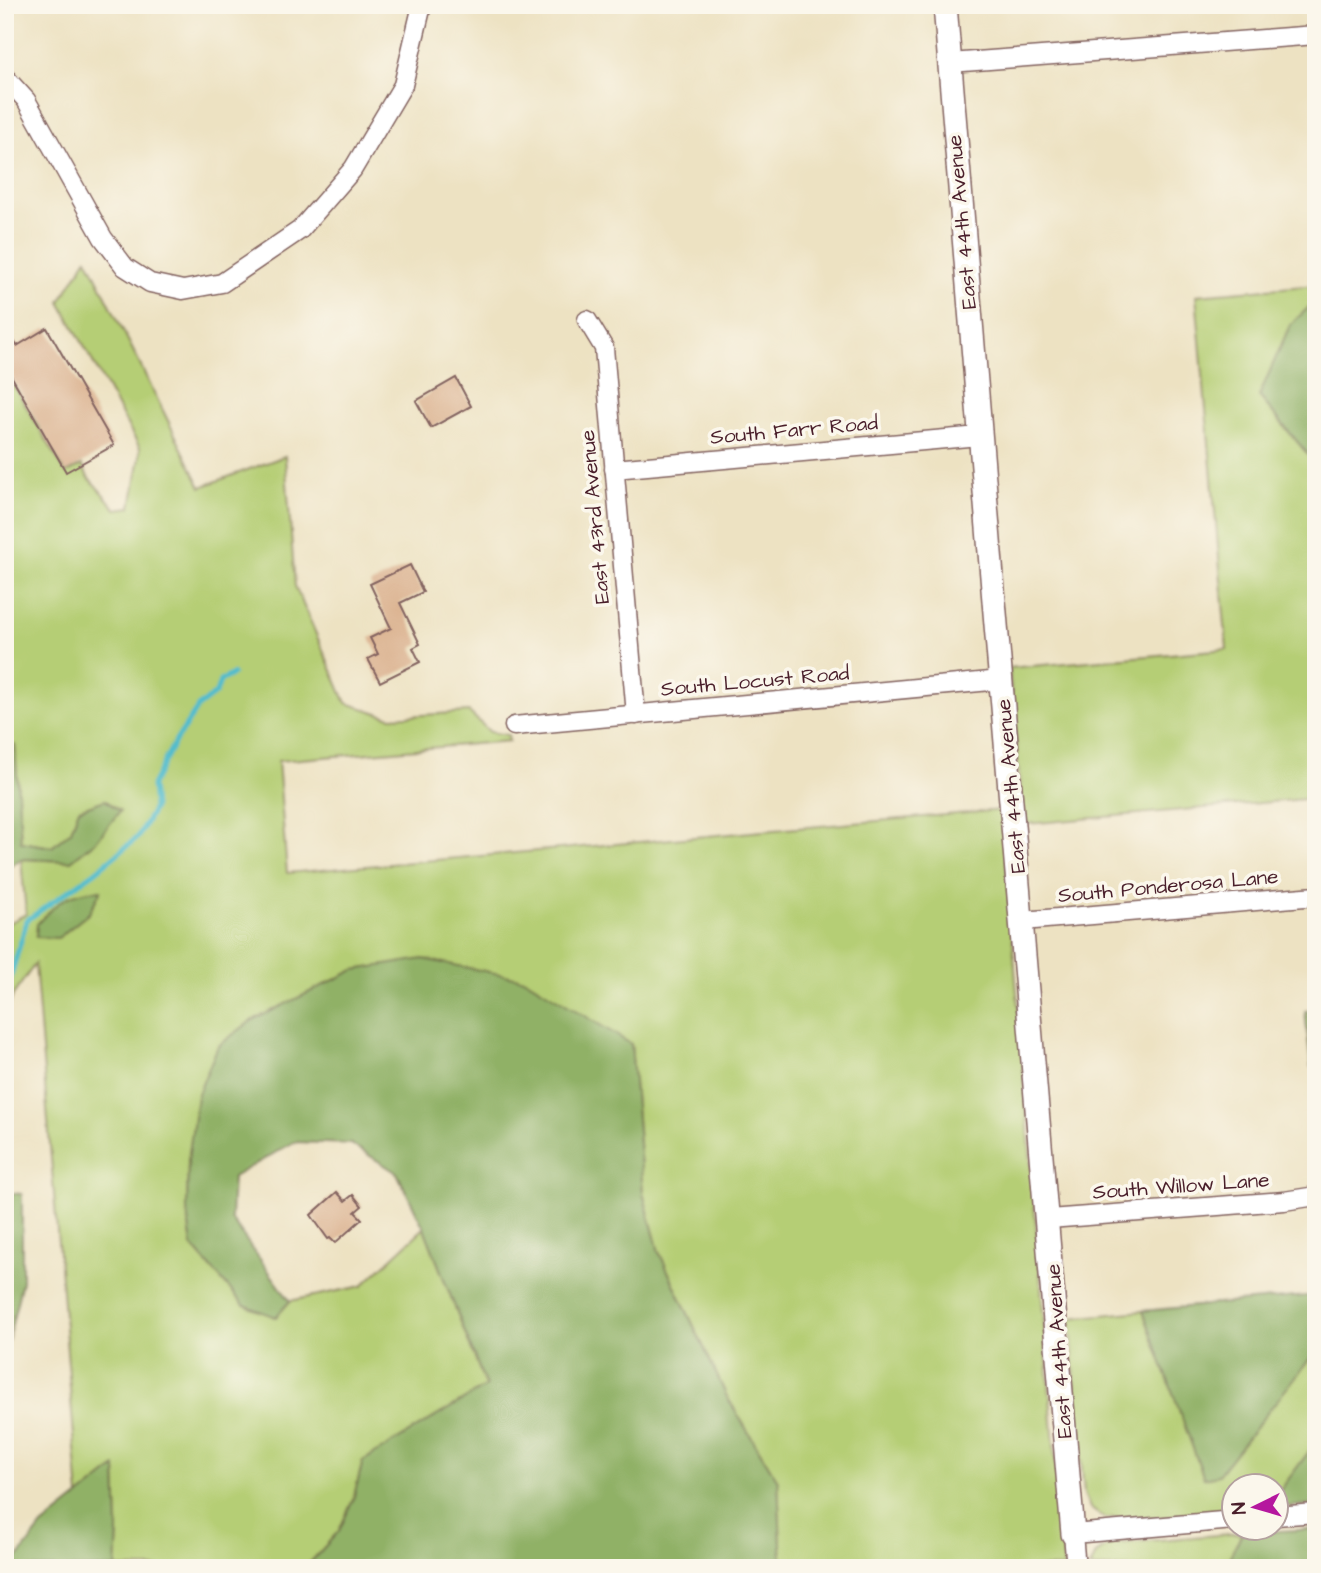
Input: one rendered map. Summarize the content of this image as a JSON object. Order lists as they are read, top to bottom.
{
  "streets": {
    "street": [
      "East 44th Avenue",
      "South Farr Road",
      "East 43rd Avenue",
      "South Locust Road",
      "South Ponderosa Lane",
      "South Willow Lane"
    ]
  },
  "crossings": [
    ["East 44th Avenue", "South Farr Road"],
    ["East 44th Avenue", "South Locust Road"],
    ["East 44th Avenue", "South Ponderosa Lane"],
    ["East 44th Avenue", "South Willow Lane"],
    ["South Farr Road", "East 43rd Avenue"],
    ["East 43rd Avenue", "South Locust Road"]
  ],
  "north": "left"
}
